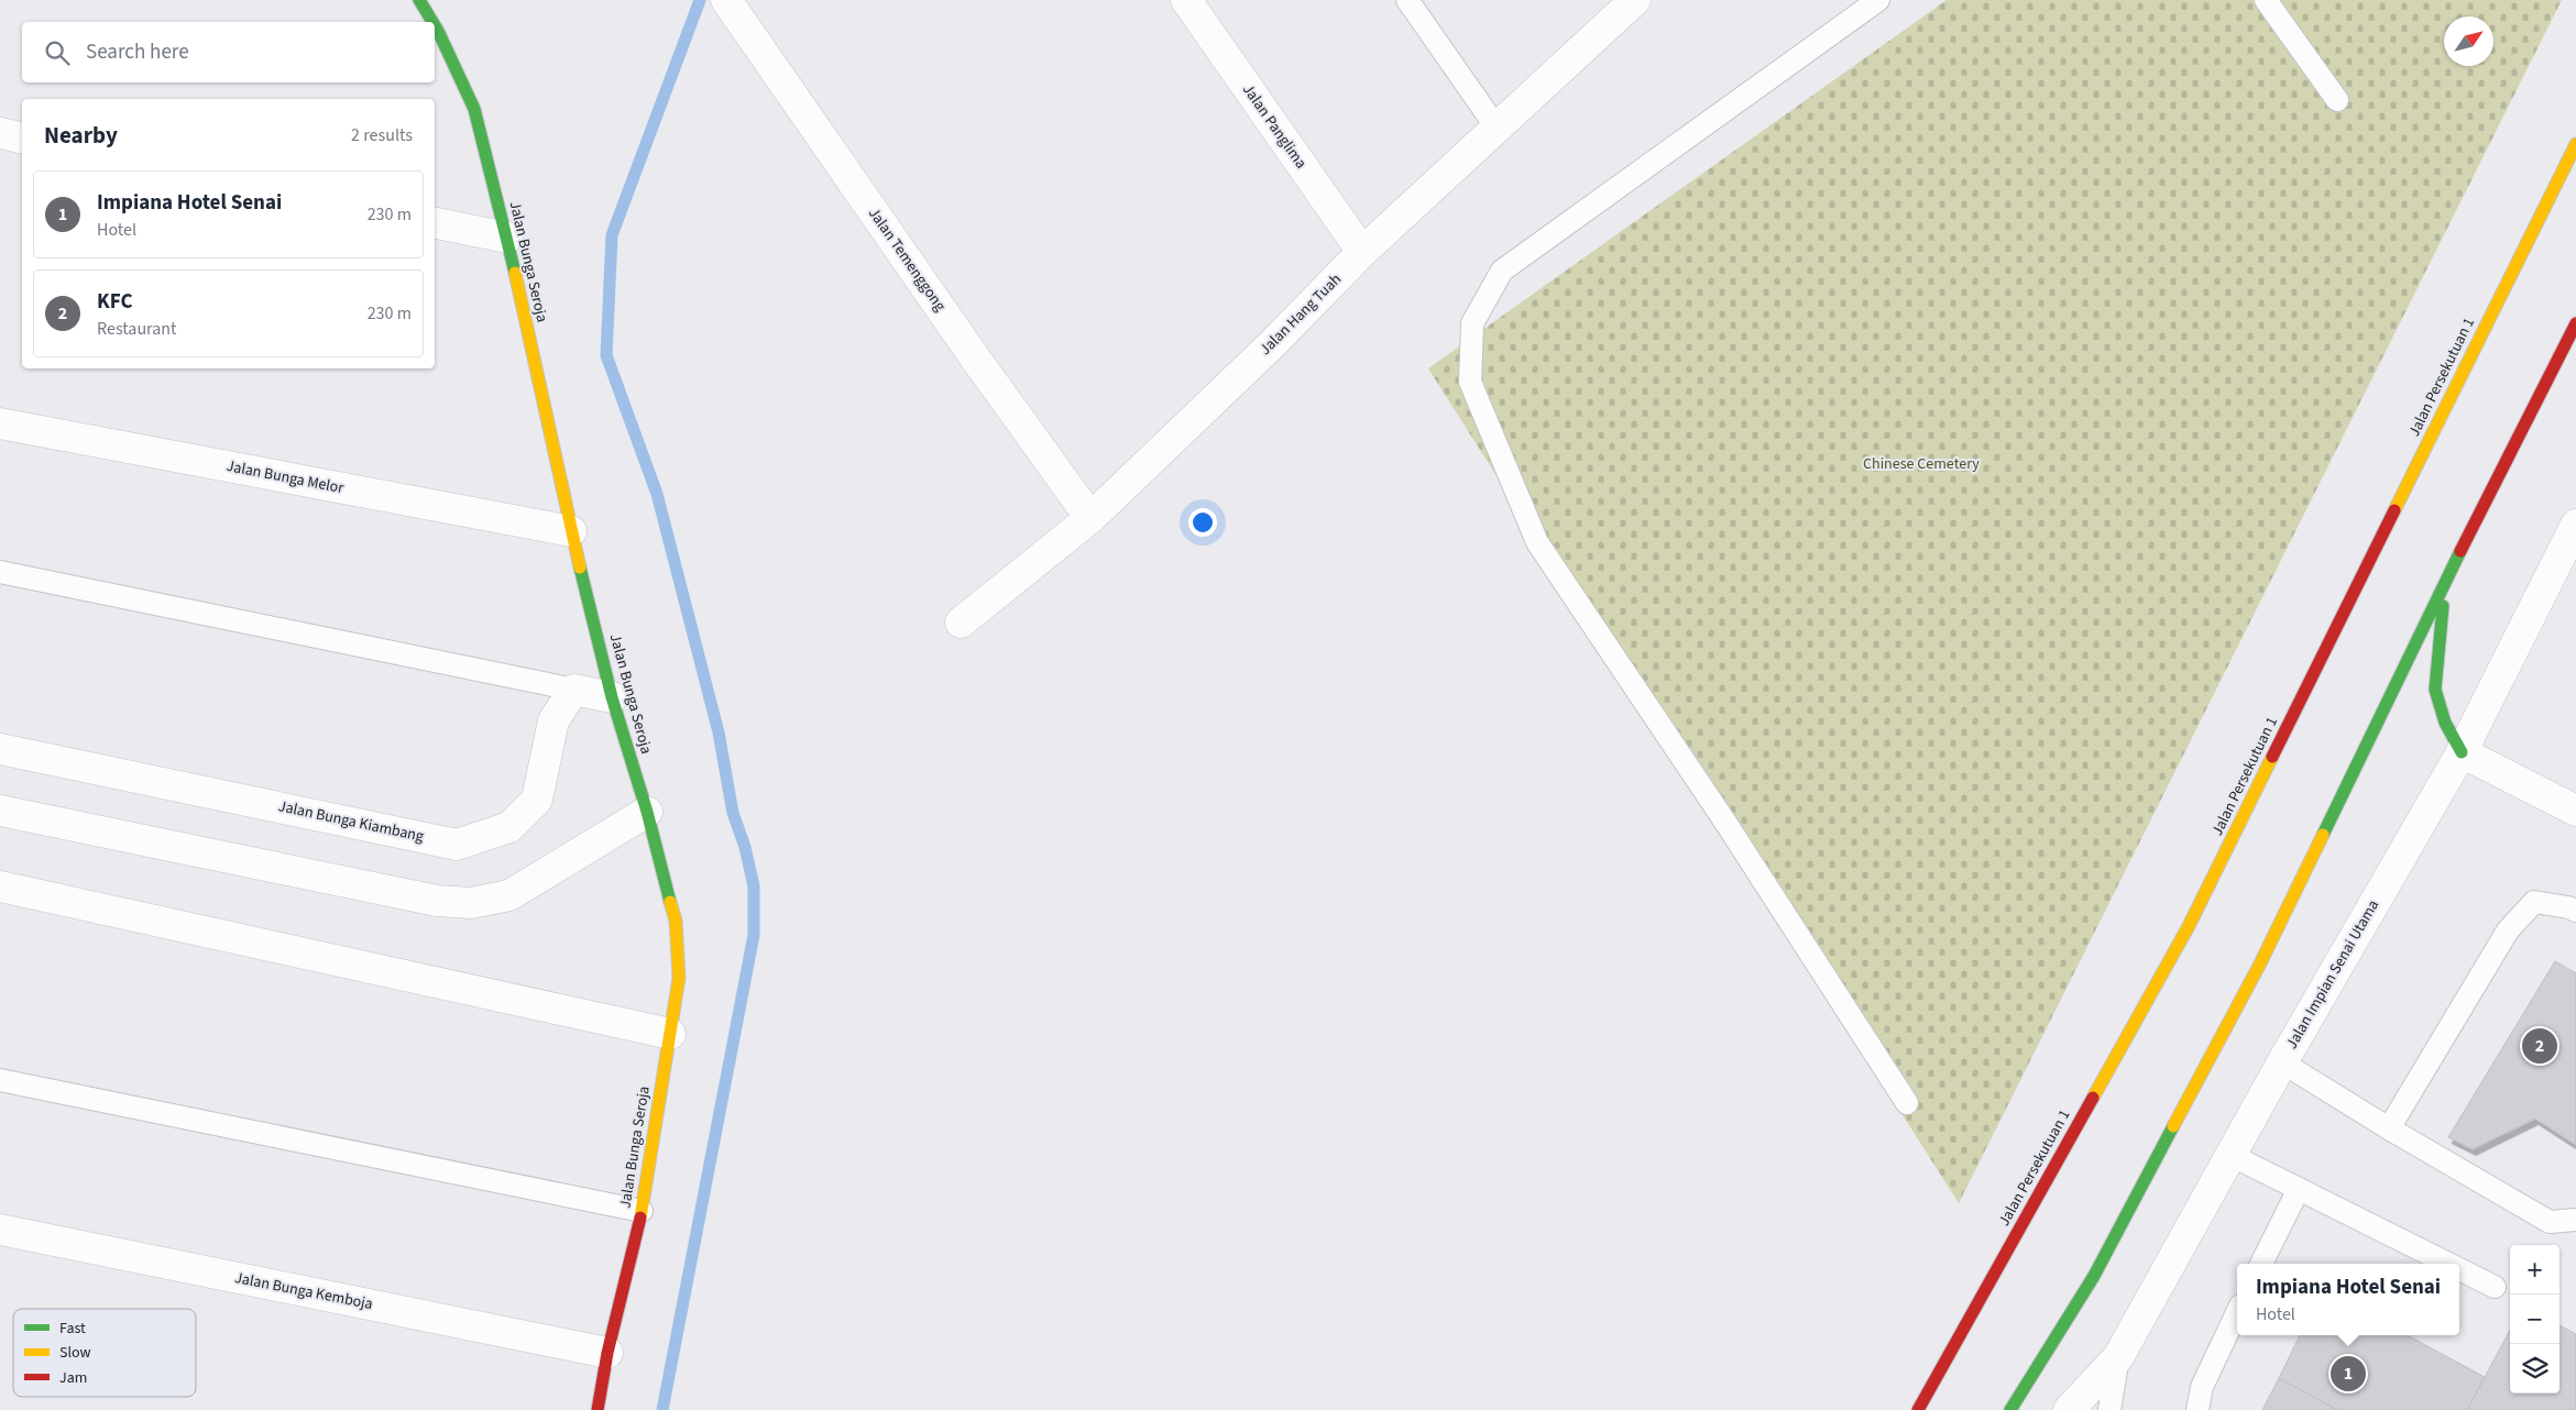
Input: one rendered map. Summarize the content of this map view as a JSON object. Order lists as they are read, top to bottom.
{
  "streets": {
    "main road": ["Jalan Bunga Seroja", "Jalan Persekutuan 1"],
    "street": [
      "Jalan Panglima",
      "Jalan Temenggong",
      "Jalan Hang Tuah",
      "Jalan Bunga Melor",
      "Jalan Bunga Kiambang",
      "Jalan Impian Senai Utama",
      "Jalan Bunga Kemboja"
    ]
  },
  "crossings": [
    ["Jalan Panglima", "Jalan Hang Tuah"],
    ["Jalan Temenggong", "Jalan Hang Tuah"],
    ["Jalan Bunga Seroja", "Jalan Bunga Melor"],
    ["Jalan Bunga Seroja", "Jalan Bunga Kemboja"]
  ],
  "parks": ["Chinese Cemetery"],
  "legend": ["Fast", "Slow", "Jam"],
  "north": "top right",
  "page": {
    "search": "Search here",
    "heading": ["Nearby", "2 results"],
    "list": [
      {
        "mark": "1",
        "name": "Impiana Hotel Senai",
        "note": "Hotel",
        "value": "230 m"
      },
      {
        "mark": "2",
        "name": "KFC",
        "note": "Restaurant",
        "value": "230 m"
      }
    ],
    "pins": ["2", "1"],
    "map_buttons": ["+", "−"],
    "popup": ["Impiana Hotel Senai", "Hotel"]
  }
}
